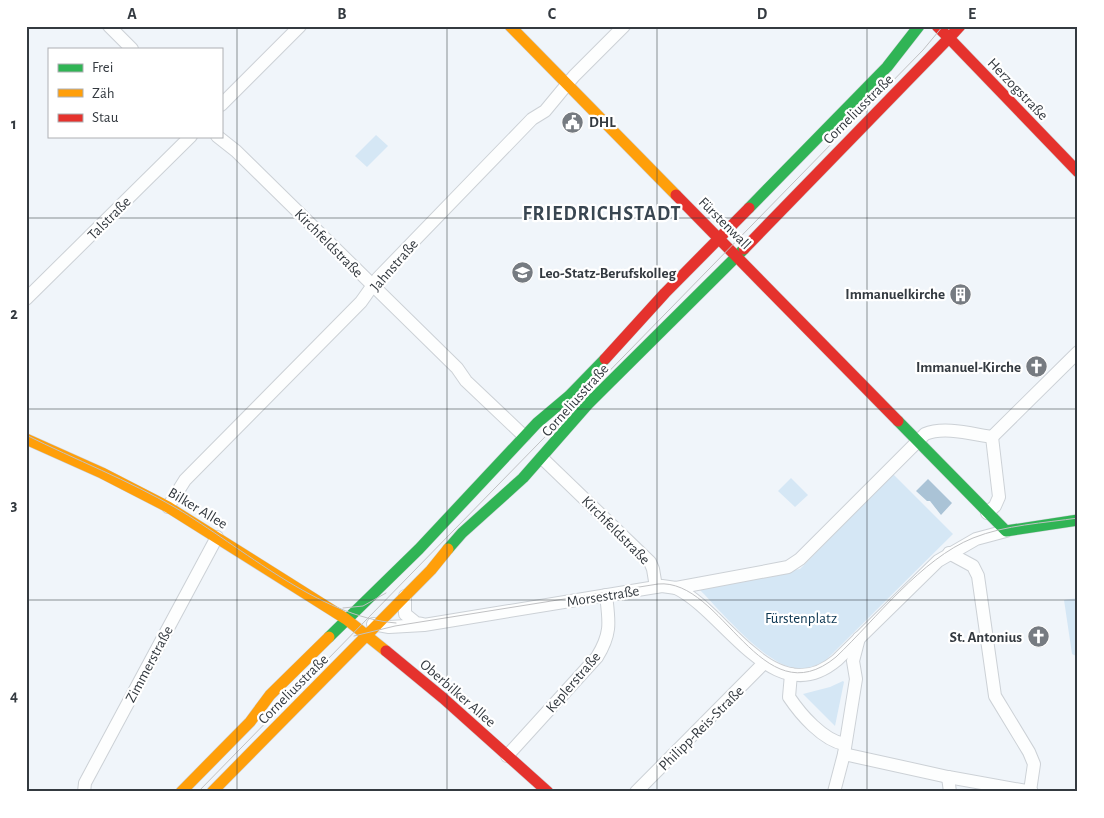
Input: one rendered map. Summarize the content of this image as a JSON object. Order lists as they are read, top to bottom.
{
  "streets": {
    "main road": [
      "Herzogstraße",
      "Corneliusstraße",
      "Fürstenwall",
      "Bilker Allee",
      "Oberbilker Allee"
    ],
    "street": [
      "Talstraße",
      "Kirchfeldstraße",
      "Jahnstraße",
      "Morsestraße",
      "Zimmerstraße",
      "Keplerstraße",
      "Philipp-Reis-Straße"
    ]
  },
  "crossings": [
    ["Herzogstraße", "Corneliusstraße"],
    ["Corneliusstraße", "Fürstenwall"],
    ["Corneliusstraße", "Kirchfeldstraße"],
    ["Corneliusstraße", "Bilker Allee"],
    ["Corneliusstraße", "Morsestraße"],
    ["Corneliusstraße", "Oberbilker Allee"],
    ["Fürstenwall", "Jahnstraße"],
    ["Fürstenwall", "Morsestraße"],
    ["Kirchfeldstraße", "Jahnstraße"],
    ["Kirchfeldstraße", "Morsestraße"],
    ["Jahnstraße", "Bilker Allee"],
    ["Bilker Allee", "Morsestraße"],
    ["Bilker Allee", "Zimmerstraße"],
    ["Bilker Allee", "Oberbilker Allee"],
    ["Morsestraße", "Keplerstraße"],
    ["Morsestraße", "Oberbilker Allee"],
    ["Keplerstraße", "Oberbilker Allee"]
  ],
  "districts": ["FRIEDRICHSTADT"],
  "parks": ["Fürstenplatz"],
  "places": {
    "public building": ["DHL"],
    "school or university": ["Leo-Statz-Berufskolleg"],
    "building": ["Immanuelkirche"],
    "church": ["Immanuel-Kirche", "St. Antonius"]
  },
  "legend": ["Frei", "Zäh", "Stau"],
  "grid": {
    "columns": [
      "A",
      "B",
      "C",
      "D",
      "E"
    ],
    "rows": [
      "1",
      "2",
      "3",
      "4"
    ]
  }
}
